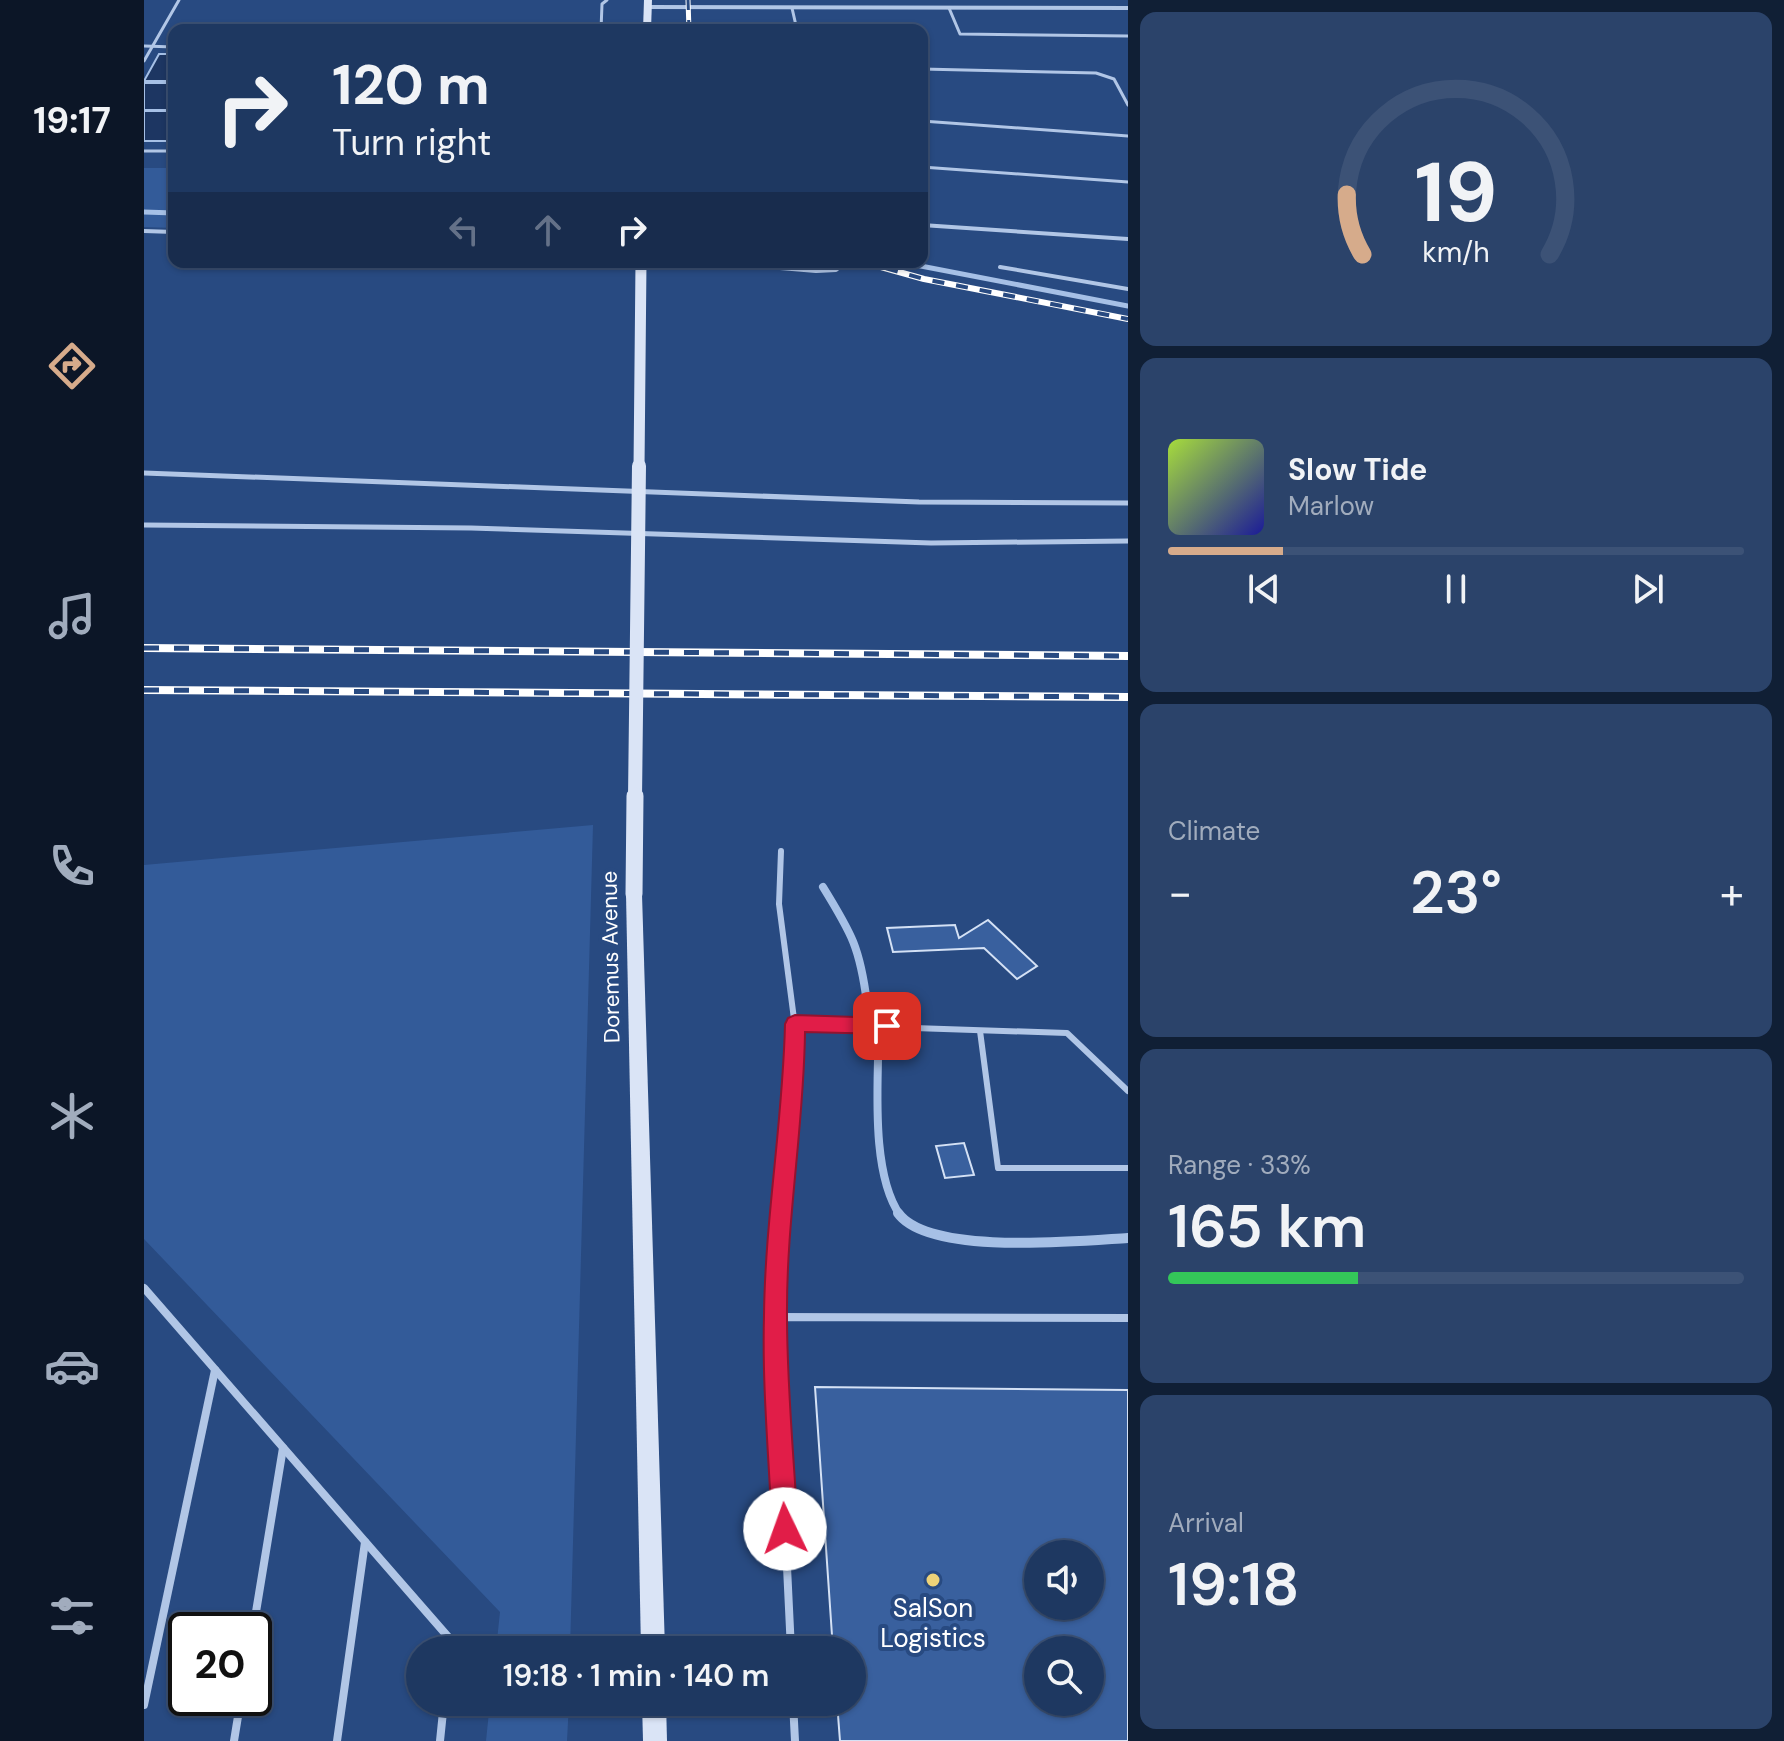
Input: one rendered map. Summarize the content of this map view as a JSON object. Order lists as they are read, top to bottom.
{
  "streets": {
    "main road": ["Doremus Avenue"]
  },
  "places": ["SalSon Logistics"],
  "page": {
    "tabs": "19:17",
    "turn": ["120 m", "Turn right"],
    "song": ["Slow Tide", "Marlow"],
    "tile": [
      "Climate",
      ["Range · 33%", "165 km"],
      ["Arrival", "19:18"]
    ],
    "heat": ["−", "23°", "+"],
    "limit": "20",
    "trip": "19:18 · 1 min · 140 m",
    "gauge": ["19", "km/h"]
  }
}
